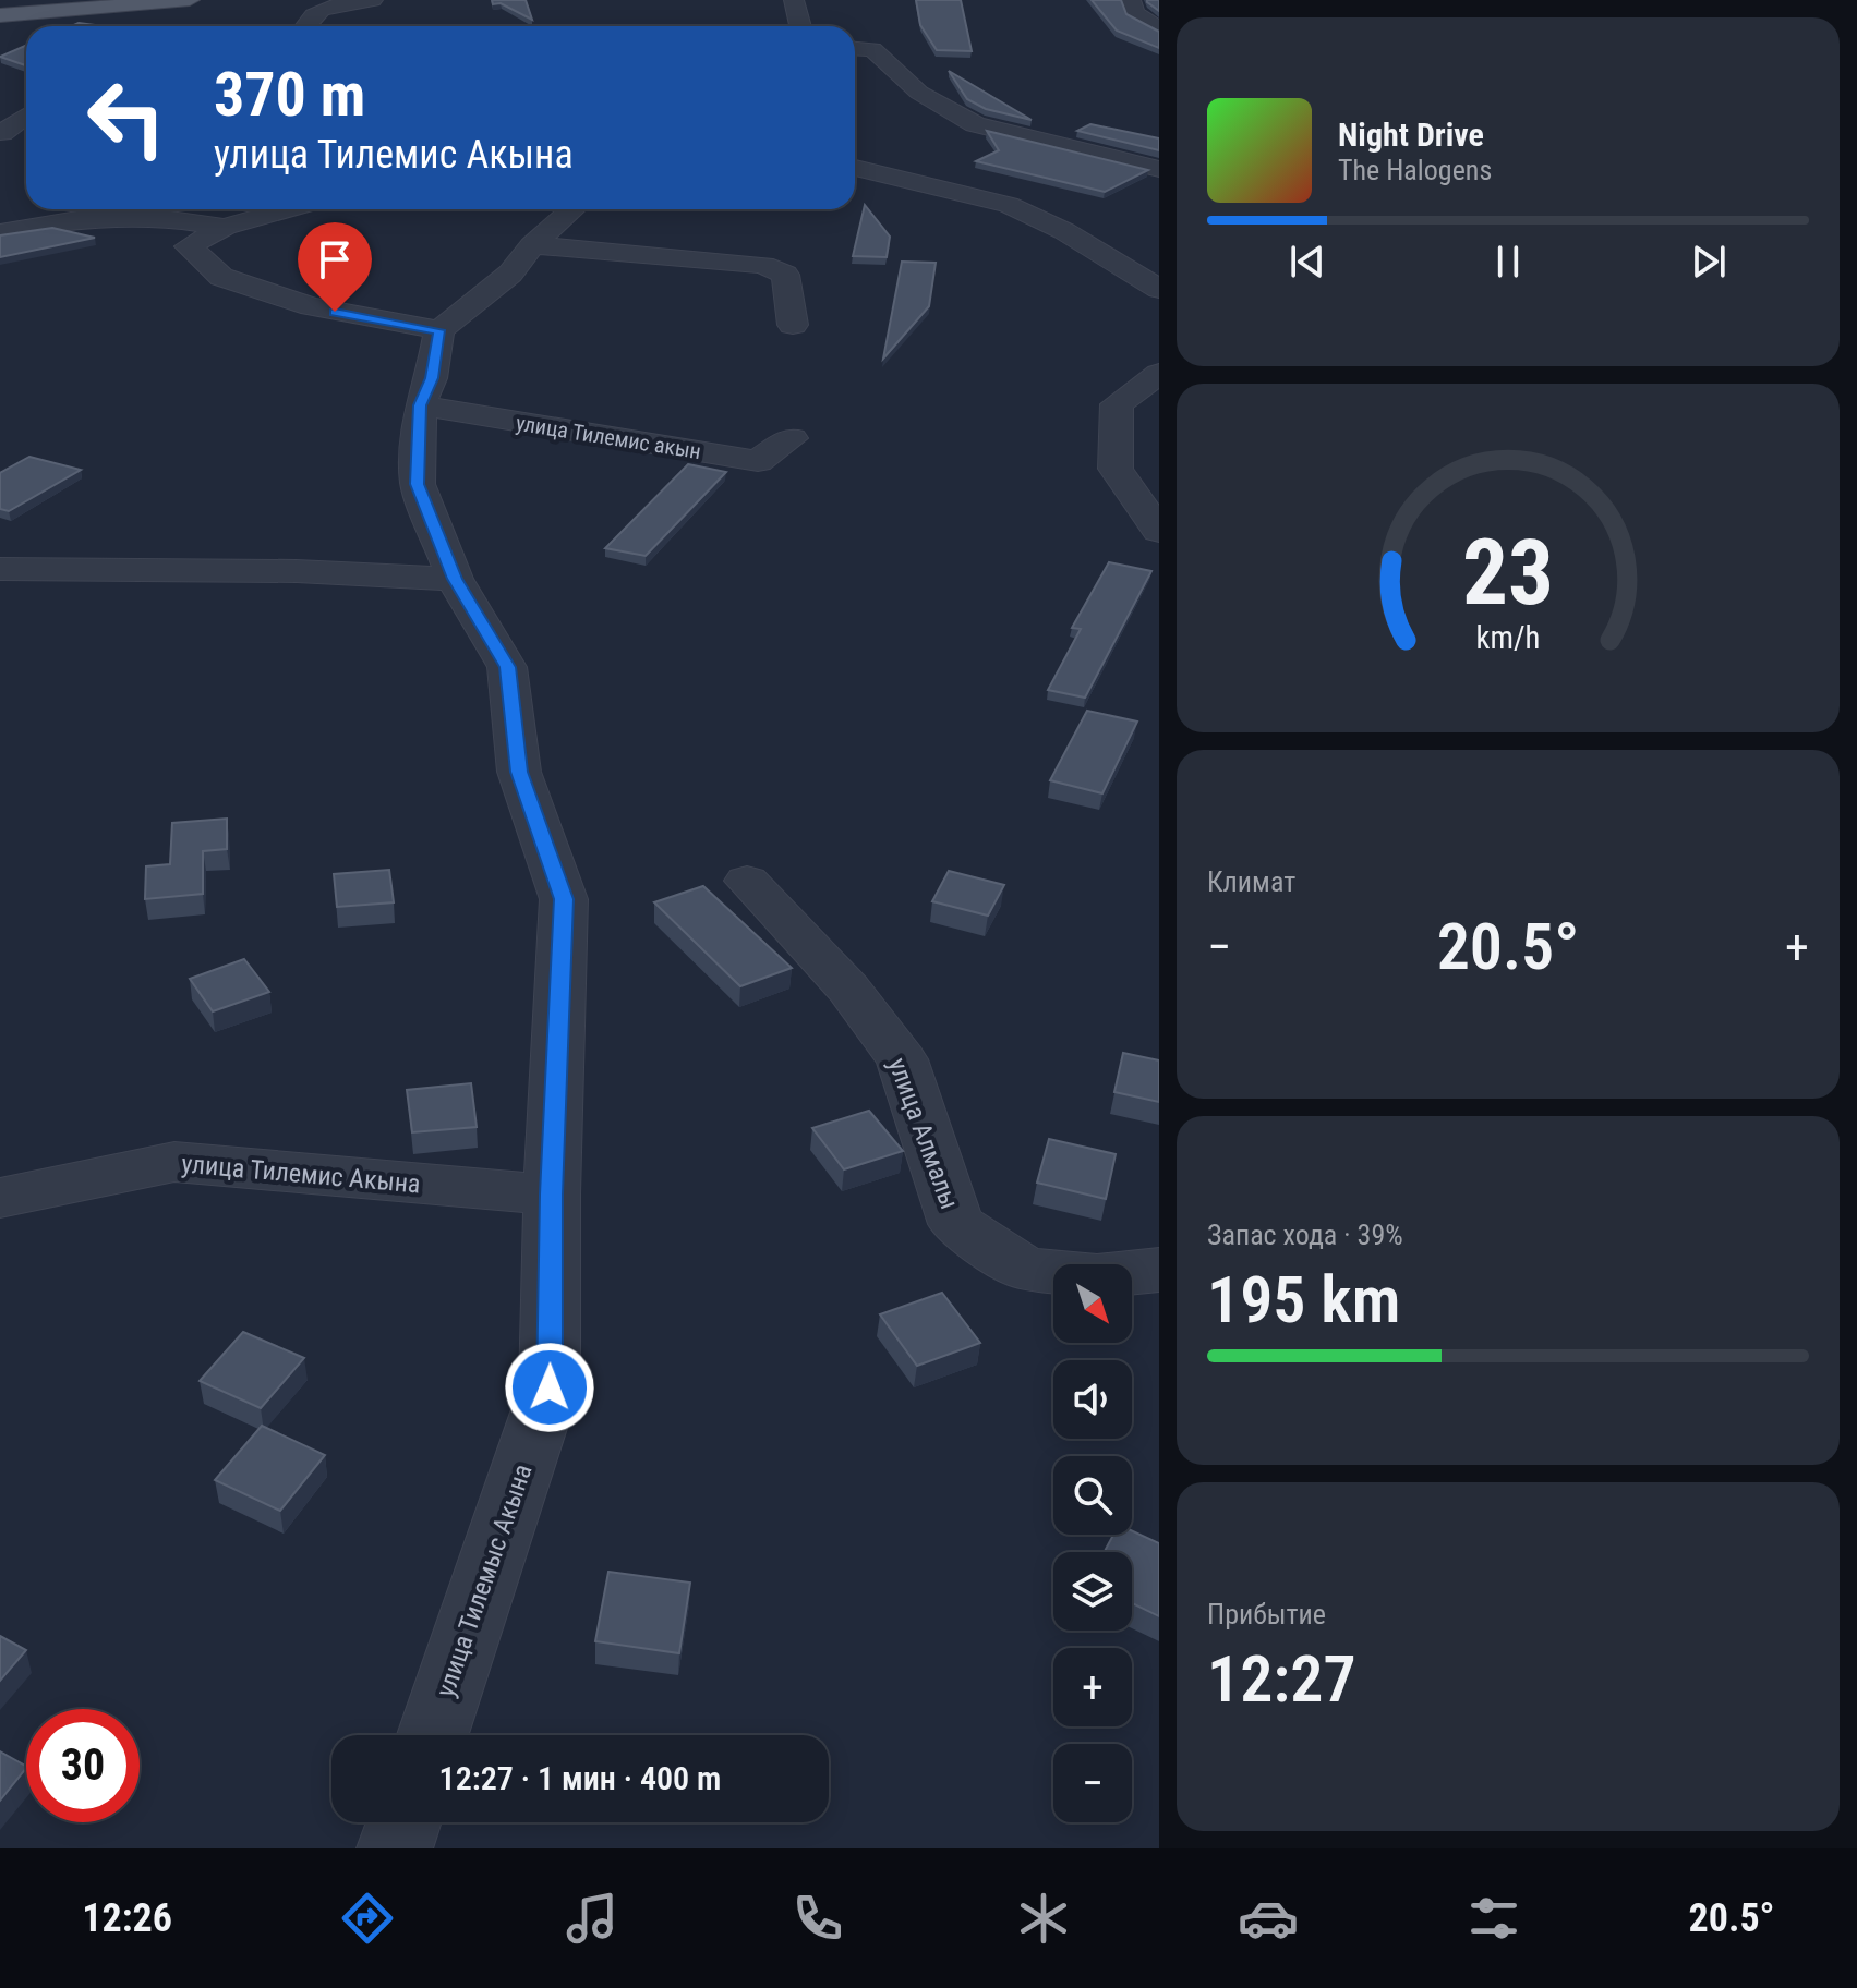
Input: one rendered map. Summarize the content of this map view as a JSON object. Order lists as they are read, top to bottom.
{
  "streets": {
    "street": [
      "улица Тилемис акын",
      "улица Алмалы",
      "улица Тилемис Акына",
      "улица Тилемыс Акына"
    ]
  },
  "crossings": [
    ["улица Тилемис акын", "улица Тилемыс Акына"],
    ["улица Тилемис Акына", "улица Тилемыс Акына"]
  ],
  "north": "bottom right",
  "page": {
    "turn": ["370 m", "улица Тилемис Акына"],
    "song": ["Night Drive", "The Halogens"],
    "tile": [
      "Климат",
      ["Запас хода · 39%", "195 km"],
      ["Прибытие", "12:27"]
    ],
    "heat": ["−", "20.5°", "+"],
    "map_buttons": ["+", "−"],
    "limit": "30",
    "trip": "12:27 · 1 мин · 400 m",
    "tabs": ["12:26", "20.5°"],
    "gauge": ["23", "km/h"]
  }
}
